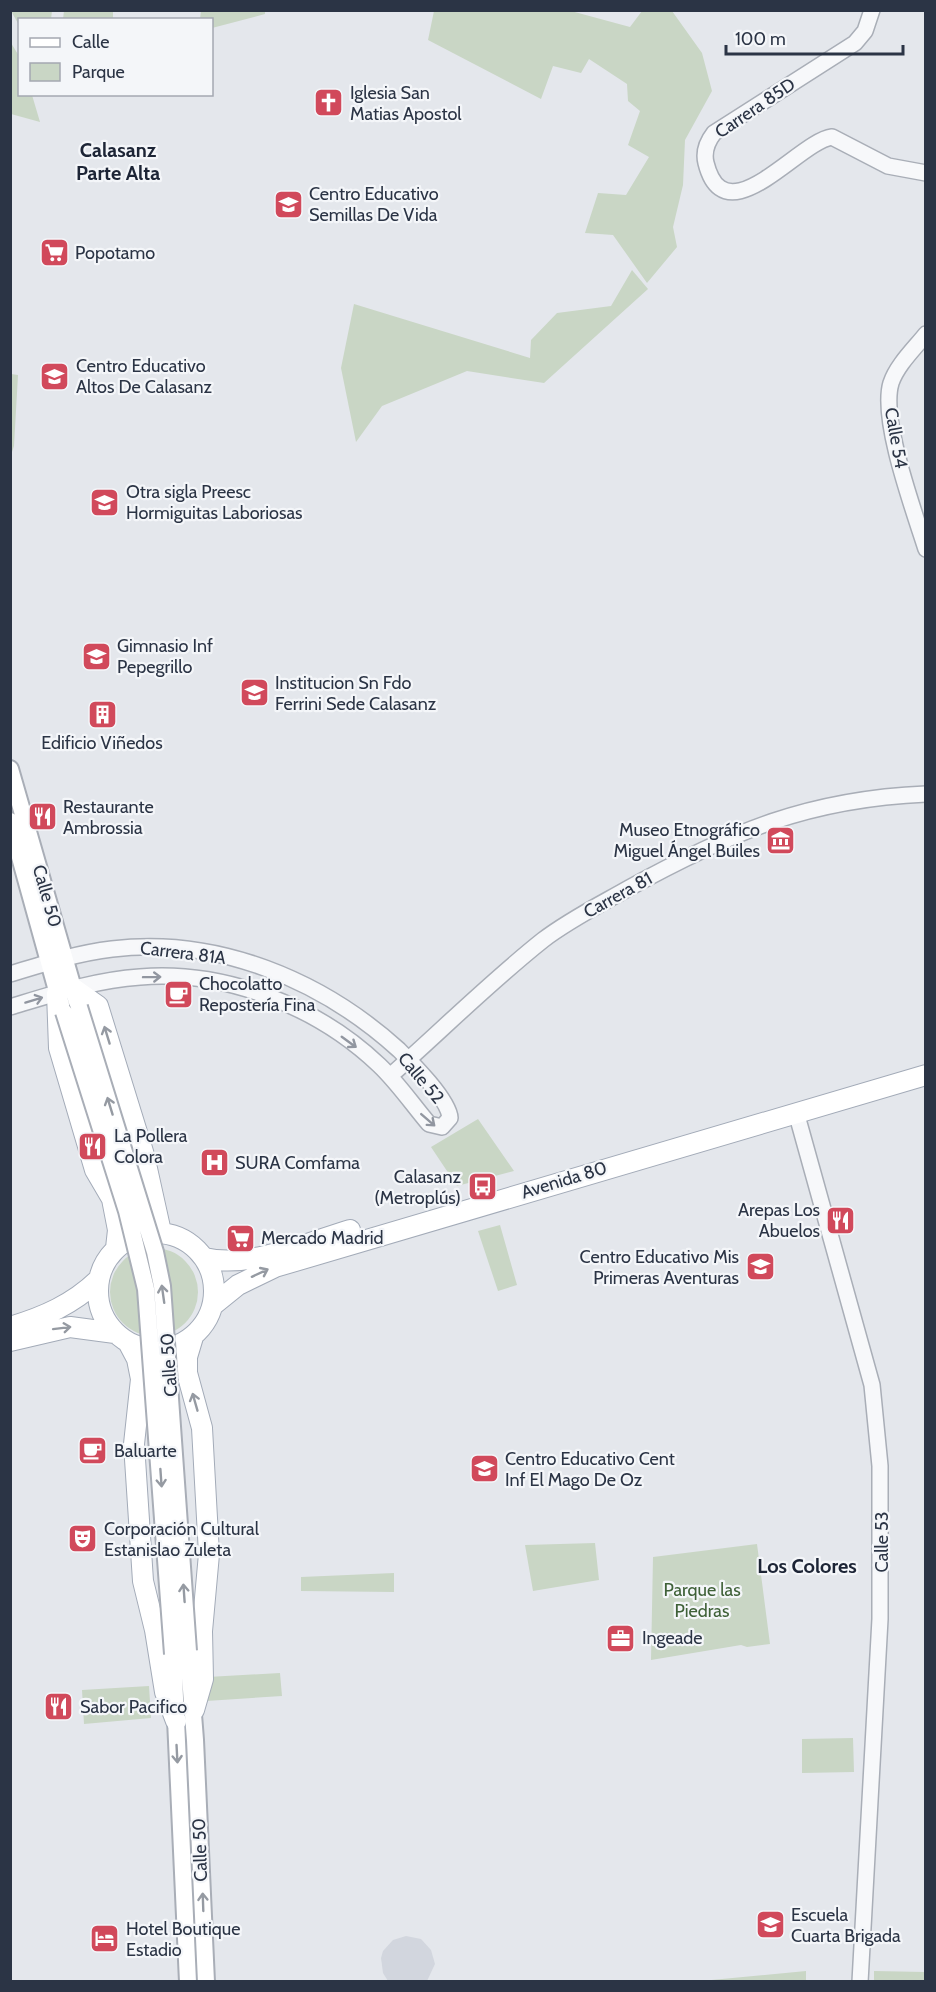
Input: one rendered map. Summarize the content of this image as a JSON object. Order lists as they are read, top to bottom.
{
  "streets": {
    "main road": ["Calle 50", "Avenida 80"],
    "street": [
      "Carrera 85D",
      "Calle 54",
      "Carrera 81",
      "Carrera 81A",
      "Calle 52",
      "Calle 53"
    ]
  },
  "crossings": [
    ["Carrera 81", "Calle 52"],
    ["Calle 50", "Carrera 81A"],
    ["Carrera 81A", "Calle 52"],
    ["Avenida 80", "Calle 53"]
  ],
  "districts": ["Calasanz Parte Alta", "Los Colores"],
  "parks": ["Parque las Piedras"],
  "places": {
    "church": ["Iglesia San Matias Apostol"],
    "school or university": [
      "Centro Educativo Semillas De Vida",
      "Centro Educativo Altos De Calasanz",
      "Otra sigla Preesc Hormiguitas Laboriosas",
      "Gimnasio Inf Pepegrillo",
      "Institucion Sn Fdo Ferrini Sede Calasanz",
      "Centro Educativo Mis Primeras Aventuras",
      "Centro Educativo Cent Inf El Mago De Oz",
      "Escuela Cuarta Brigada"
    ],
    "supermarket": ["Popotamo", "Mercado Madrid"],
    "building": ["Edificio Viñedos"],
    "restaurant": [
      "Restaurante Ambrossia",
      "La Pollera Colora",
      "Arepas Los Abuelos",
      "Sabor Pacifico"
    ],
    "museum": ["Museo Etnográfico Miguel Ángel Builes"],
    "cafe": ["Chocolatto Repostería Fina", "Baluarte"],
    "hospital": ["SURA Comfama"],
    "bus stop": ["Calasanz (Metroplús)"],
    "theatre": ["Corporación Cultural Estanislao Zuleta"],
    "office": ["Ingeade"],
    "hotel": ["Hotel Boutique Estadio"]
  },
  "legend": ["Calle", "Parque"],
  "scale_bar": "100 m"
}
